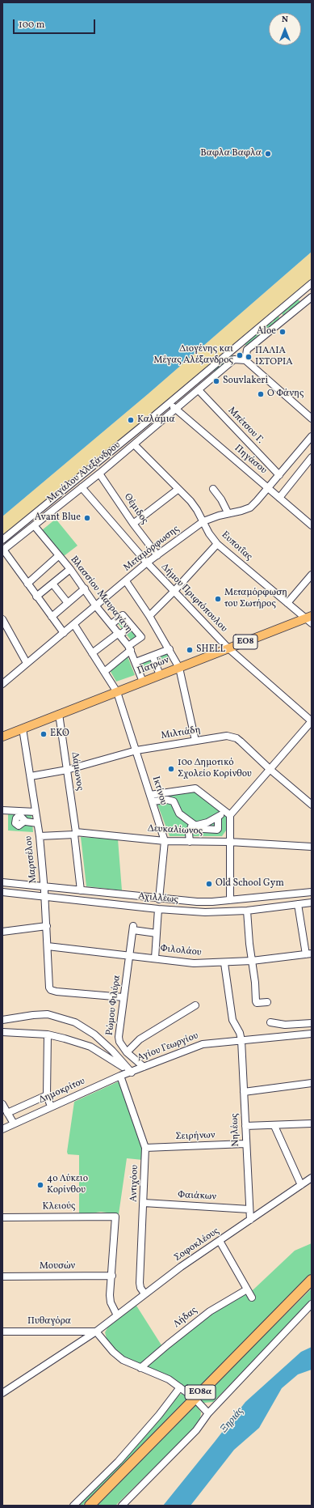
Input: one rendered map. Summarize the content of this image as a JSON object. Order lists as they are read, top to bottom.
{
  "streets": {
    "highway": ["ΕΟ8α"],
    "main road": ["ΕΟ8", "Πατρών"],
    "street": [
      "Μπέτσου Γ.",
      "Πηγάσου",
      "Μεγάλου Αλεξάνδρου",
      "Θέμιδος",
      "Ευποιΐας",
      "Μεταμόρφωσης",
      "Βλασσίου Μαυραγάνη",
      "Δήμου Πριφτόπουλου",
      "Μιλτιάδη",
      "Δάμωνος",
      "Ικτίνου",
      "Δευκαλίωνος",
      "Μαρτσέλου",
      "Αχιλλέως",
      "Φιλολάου",
      "Ρώμου Φιλύρα",
      "Αγίου Γεωργίου",
      "Δημοκρίτου",
      "Νηλέως",
      "Σειρήνων",
      "Αντιχόου",
      "Φαιάκων",
      "Κλειούς",
      "Σοφοκλέους",
      "Μουσών",
      "Λήδας",
      "Πυθαγόρα"
    ]
  },
  "crossings": [
    ["Μπέτσου Γ.", "Μεγάλου Αλεξάνδρου"],
    ["Μπέτσου Γ.", "Μεταμόρφωσης"],
    ["Πηγάσου", "Μεγάλου Αλεξάνδρου"],
    ["Πηγάσου", "Μεταμόρφωσης"],
    ["Μεγάλου Αλεξάνδρου", "Θέμιδος"],
    ["Μεγάλου Αλεξάνδρου", "Ευποιΐας"],
    ["Μεγάλου Αλεξάνδρου", "Βλασσίου Μαυραγάνη"],
    ["Μεγάλου Αλεξάνδρου", "Δήμου Πριφτόπουλου"],
    ["Θέμιδος", "Μεταμόρφωσης"],
    ["Ευποιΐας", "Μεταμόρφωσης"],
    ["Ευποιΐας", "Πατρών"],
    ["Μεταμόρφωσης", "Βλασσίου Μαυραγάνη"],
    ["Μεταμόρφωσης", "Δήμου Πριφτόπουλου"],
    ["Μεταμόρφωσης", "Ικτίνου"],
    ["Βλασσίου Μαυραγάνη", "Πατρών"],
    ["Δήμου Πριφτόπουλου", "Πατρών"],
    ["Πατρών", "Δάμωνος"],
    ["Πατρών", "Ικτίνου"],
    ["Πατρών", "Μαρτσέλου"],
    ["Μιλτιάδη", "Δάμωνος"],
    ["Μιλτιάδη", "Ικτίνου"],
    ["Μιλτιάδη", "Μαρτσέλου"],
    ["Δάμωνος", "Δευκαλίωνος"],
    ["Δάμωνος", "Αχιλλέως"],
    ["Ικτίνου", "Δευκαλίωνος"],
    ["Ικτίνου", "Αχιλλέως"],
    ["Δευκαλίωνος", "Μαρτσέλου"],
    ["Μαρτσέλου", "Αχιλλέως"],
    ["Μαρτσέλου", "Φιλολάου"],
    ["Μαρτσέλου", "Ρώμου Φιλύρα"],
    ["Φιλολάου", "Ρώμου Φιλύρα"],
    ["Φιλολάου", "Νηλέως"],
    ["Ρώμου Φιλύρα", "Αγίου Γεωργίου"],
    ["Αγίου Γεωργίου", "Δημοκρίτου"],
    ["Αγίου Γεωργίου", "Νηλέως"],
    ["Δημοκρίτου", "Αντιχόου"],
    ["Νηλέως", "Σειρήνων"],
    ["Νηλέως", "Φαιάκων"],
    ["Νηλέως", "Σοφοκλέους"],
    ["Σειρήνων", "Αντιχόου"],
    ["Αντιχόου", "Φαιάκων"],
    ["Αντιχόου", "Σοφοκλέους"],
    ["Κλειούς", "Μουσών"],
    ["Σοφοκλέους", "Πυθαγόρα"]
  ],
  "water": ["Ξηριάς"],
  "places": [
    "Βαφλα Βαφλα",
    "Aloe",
    "Διογένης και Μέγας Αλέξανδρος",
    "ΠΑΛΙΑ ΙΣΤΟΡΙΑ",
    "Souvlakeri",
    "Ο Φάνης",
    "Καλάμια",
    "Avant Blue",
    "Μεταμόρφωση του Σωτήρος",
    "SHELL",
    "EKO",
    "10ο Δημοτικό Σχολείο Κορίνθου",
    "Old School Gym",
    "4ο Λύκειο Κορίνθου"
  ],
  "scale_bar": "100 m",
  "north": "top"
}
